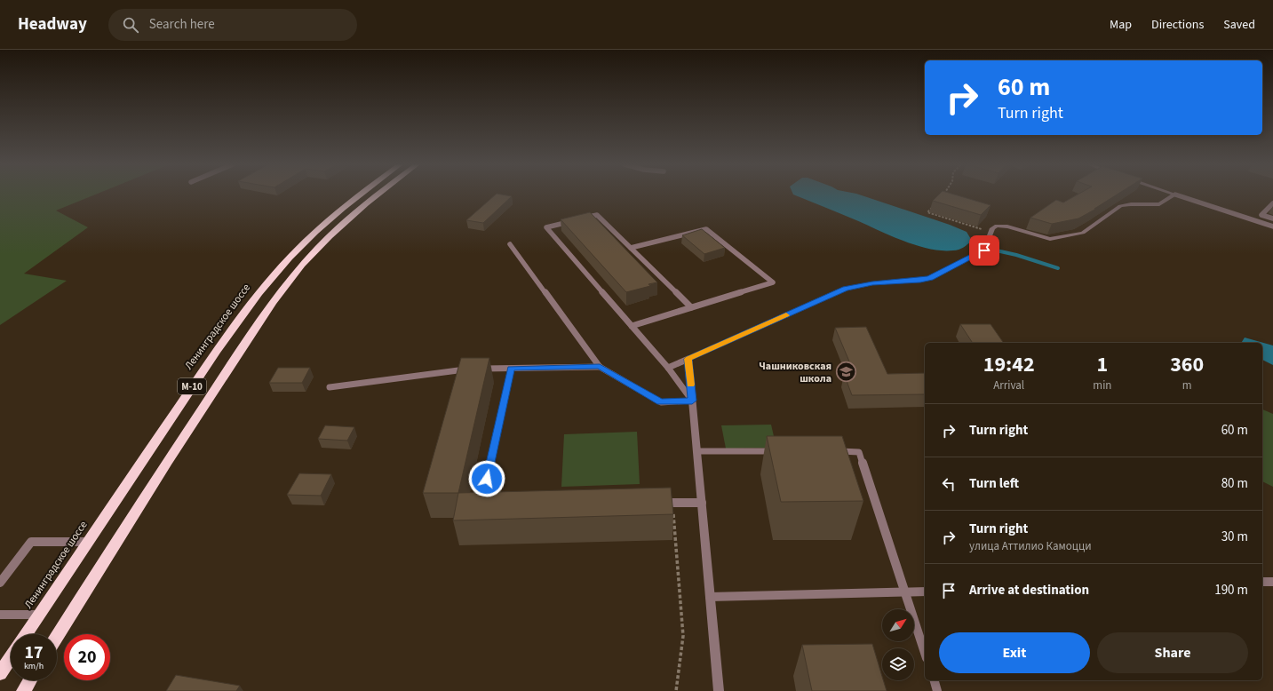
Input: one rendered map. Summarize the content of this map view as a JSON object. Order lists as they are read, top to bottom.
{
  "streets": {
    "highway": ["Ленинградское шоссе", "М-10"]
  },
  "places": {
    "school or university": ["Чашниковская школа"]
  },
  "north": "top right",
  "page": {
    "header": "Headway",
    "search": "Search here",
    "nav": ["Map", "Directions", "Saved"],
    "turn": ["60 m", "Turn right"],
    "eta": [
      "19:42",
      "Arrival",
      "1",
      "min",
      "360",
      "m"
    ],
    "list": [
      {
        "name": "Turn right",
        "value": "60 m"
      },
      {
        "name": "Turn left",
        "value": "80 m"
      },
      {
        "name": "Turn right",
        "note": "улица Аттилио Камоцци",
        "value": "30 m"
      },
      {
        "name": "Arrive at destination",
        "value": "190 m"
      }
    ],
    "buttons": ["Exit", "Share"],
    "speed": "17 km/h",
    "limit": "20"
  }
}
